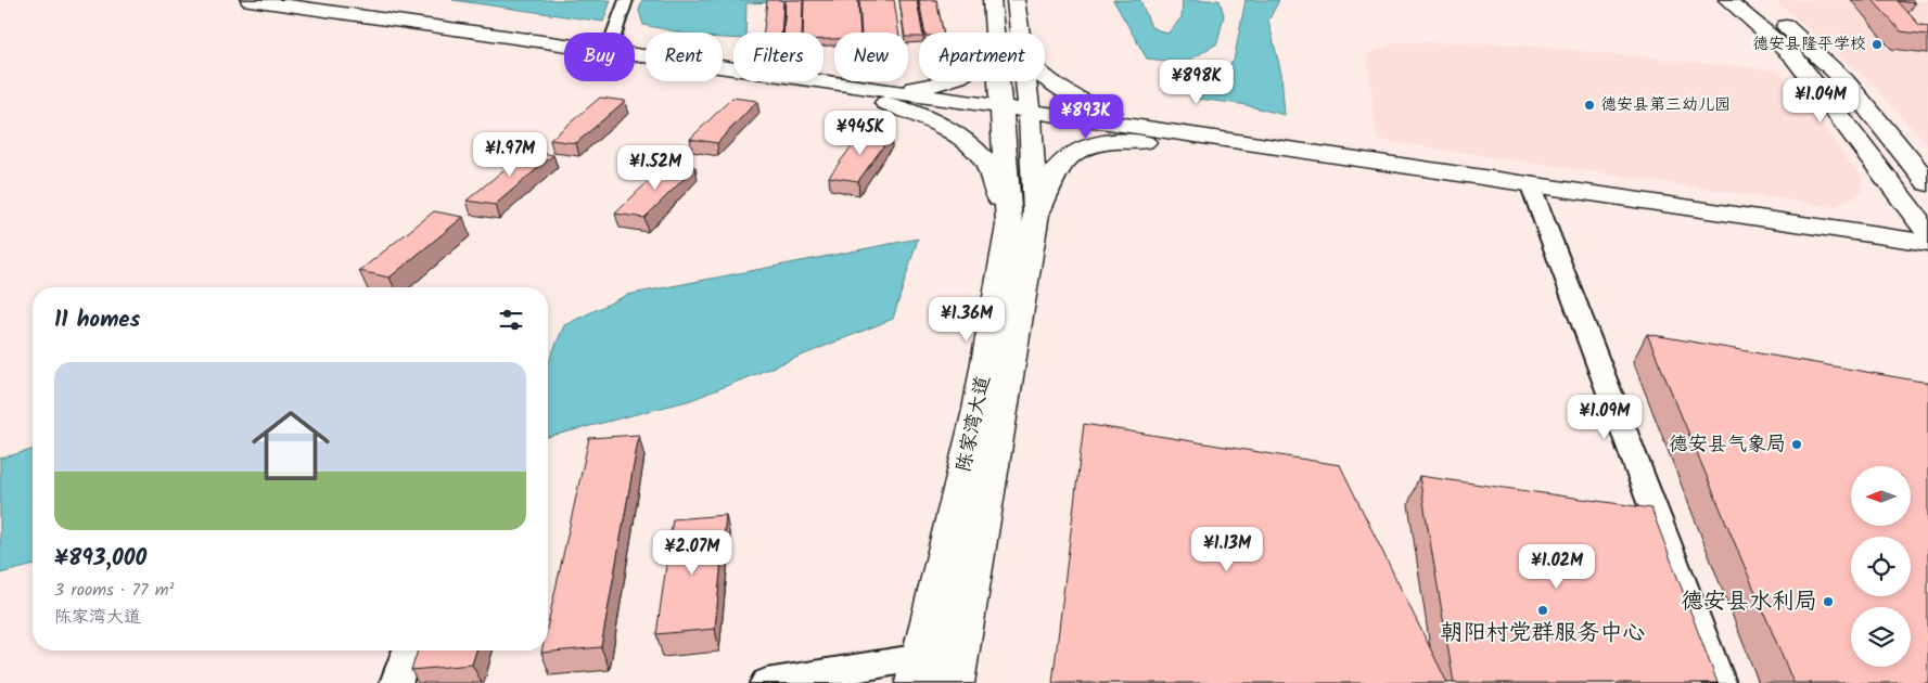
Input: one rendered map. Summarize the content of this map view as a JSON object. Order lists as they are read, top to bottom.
{
  "streets": {
    "main road": ["陈家湾大道"]
  },
  "places": [
    "德安县隆平学校",
    "德安县第三幼儿园",
    "德安县气象局",
    "德安县水利局",
    "朝阳村党群服务中心"
  ],
  "north": "left",
  "page": {
    "chip": [
      "Buy",
      "Rent",
      "Filters",
      "New",
      "Apartment"
    ],
    "price": [
      "¥898K",
      "¥1.04M",
      "¥893K",
      "¥945K",
      "¥1.97M",
      "¥1.52M",
      "¥1.36M",
      "¥1.09M",
      "¥1.13M",
      "¥2.07M",
      "¥1.02M"
    ],
    "heading": "11 homes",
    "list": [
      {
        "name": "¥893,000",
        "note": "3 rooms · 77 m² · 陈家湾大道"
      }
    ]
  }
}
